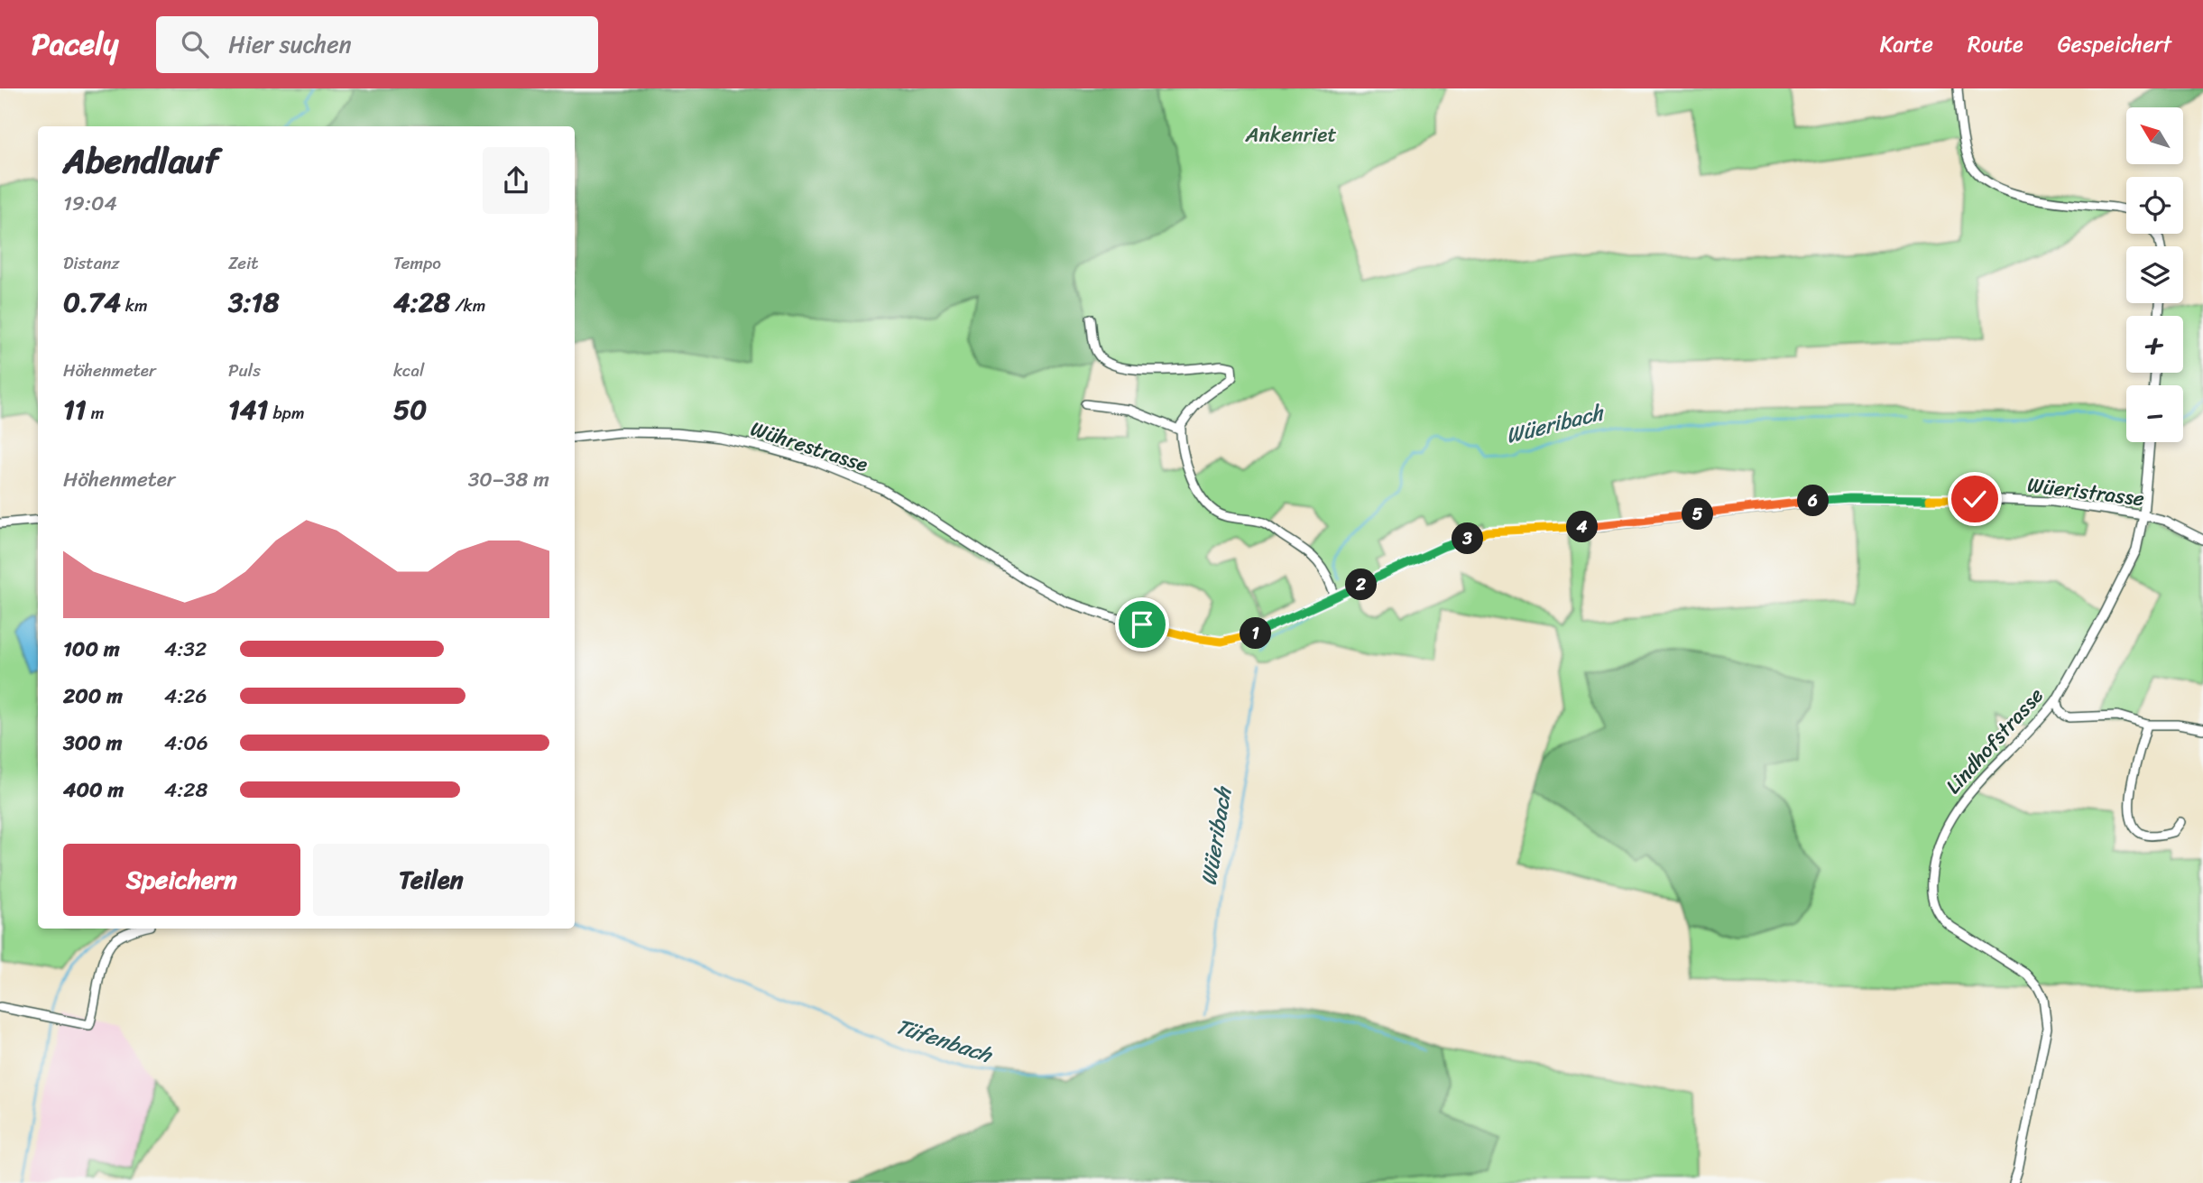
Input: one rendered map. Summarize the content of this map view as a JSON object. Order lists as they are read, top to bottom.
{
  "streets": {
    "street": ["Wührestrasse", "Wüeristrasse", "Lindhofstrasse"]
  },
  "crossings": [
    ["Wührestrasse", "Wüeristrasse"],
    ["Wüeristrasse", "Lindhofstrasse"]
  ],
  "water": ["Wüeribach", "Tüfenbach"],
  "parks": ["Ankenriet"],
  "north": "top left",
  "page": {
    "header": "Pacely",
    "search": "Hier suchen",
    "nav": ["Karte", "Route", "Gespeichert"],
    "map_buttons": ["+", "−"],
    "heading": ["Abendlauf", "19:04"],
    "stats": [
      ["Distanz", "0.74 km"],
      ["Zeit", "3:18"],
      ["Tempo", "4:28 /km"],
      ["Höhenmeter", "11 m"],
      ["Puls", "141 bpm"],
      ["kcal", "50"]
    ],
    "chart": ["Höhenmeter", "30–38 m"],
    "pins": [
      "6",
      "5",
      "4",
      "3",
      "2",
      "1"
    ],
    "list": [
      {
        "name": "100 m",
        "note": "4:32"
      },
      {
        "name": "200 m",
        "note": "4:26"
      },
      {
        "name": "300 m",
        "note": "4:06"
      },
      {
        "name": "400 m",
        "note": "4:28"
      }
    ],
    "buttons": ["Speichern", "Teilen"]
  }
}
